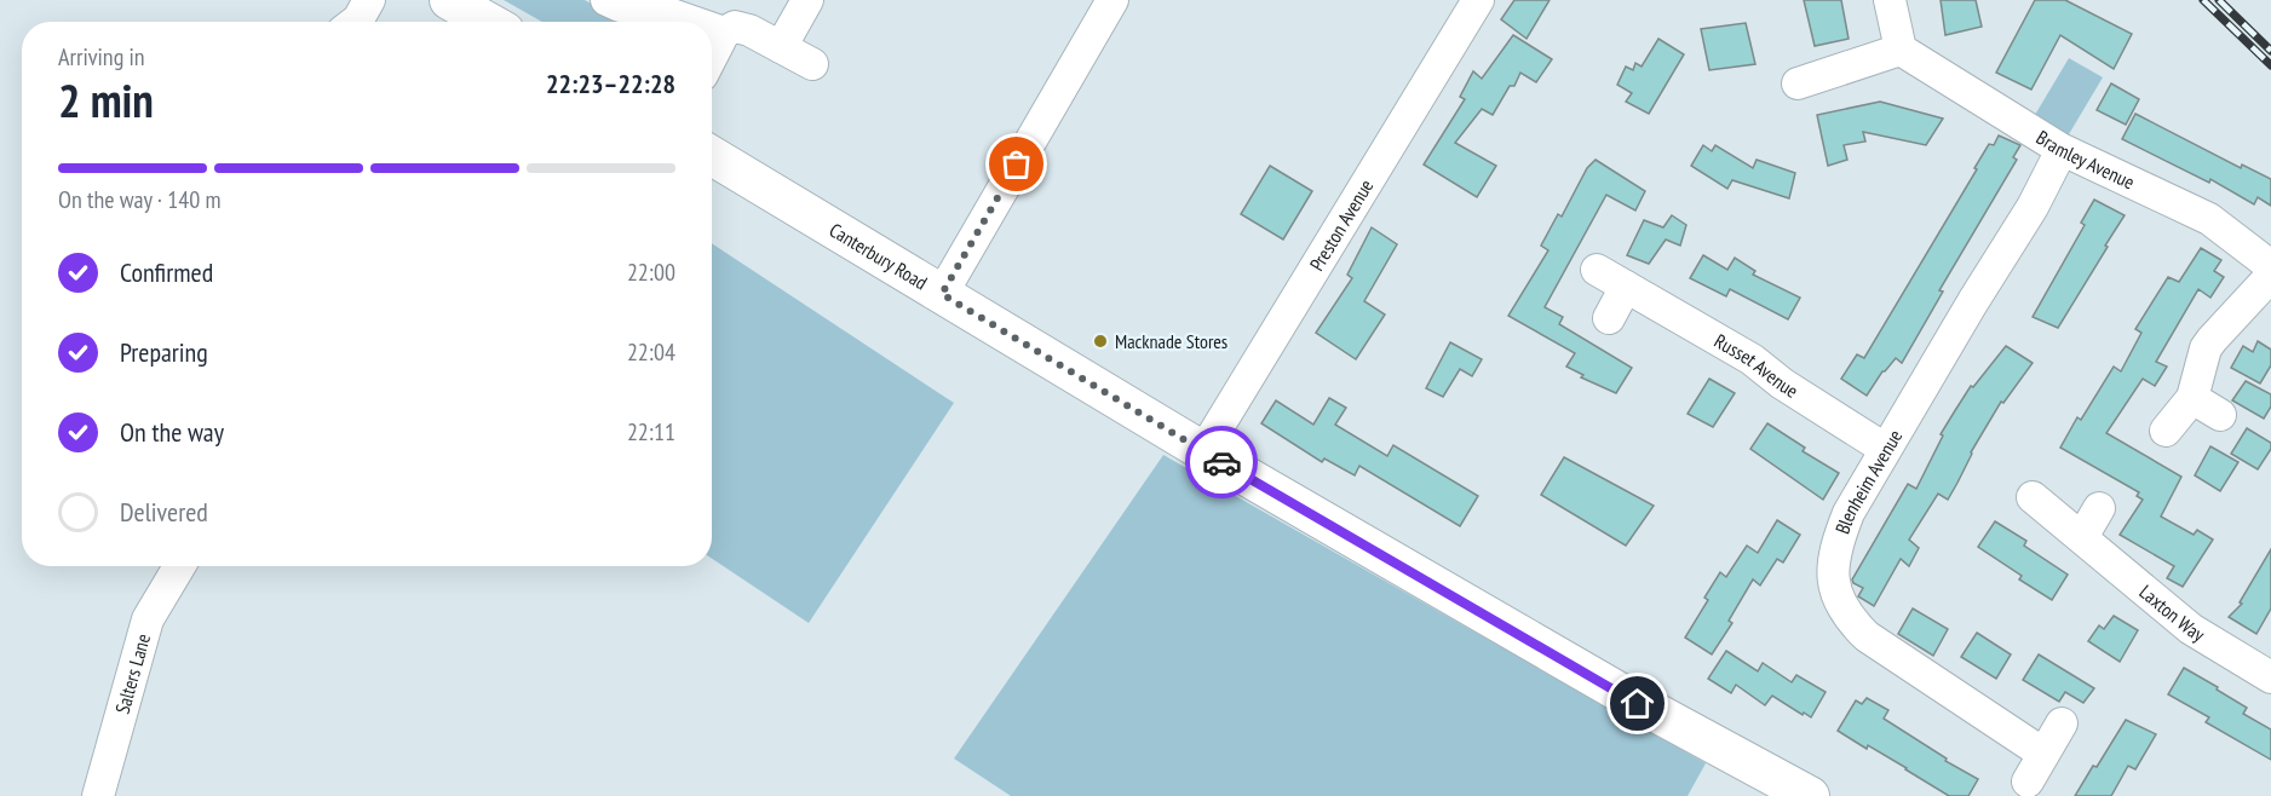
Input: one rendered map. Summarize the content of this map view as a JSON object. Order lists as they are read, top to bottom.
{
  "streets": {
    "main road": ["Canterbury Road"],
    "street": [
      "Bramley Avenue",
      "Preston Avenue",
      "Russet Avenue",
      "Blenheim Avenue",
      "Laxton Way",
      "Salters Lane"
    ]
  },
  "crossings": [
    ["Bramley Avenue", "Blenheim Avenue"],
    ["Preston Avenue", "Canterbury Road"],
    ["Russet Avenue", "Blenheim Avenue"]
  ],
  "places": ["Macknade Stores"],
  "page": {
    "heading": ["2 min", "Arriving in", "22:23–22:28"],
    "bar": "On the way · 140 m",
    "list": [
      ["Confirmed", "22:00"],
      ["Preparing", "22:04"],
      ["On the way", "22:11"],
      "Delivered"
    ]
  }
}
